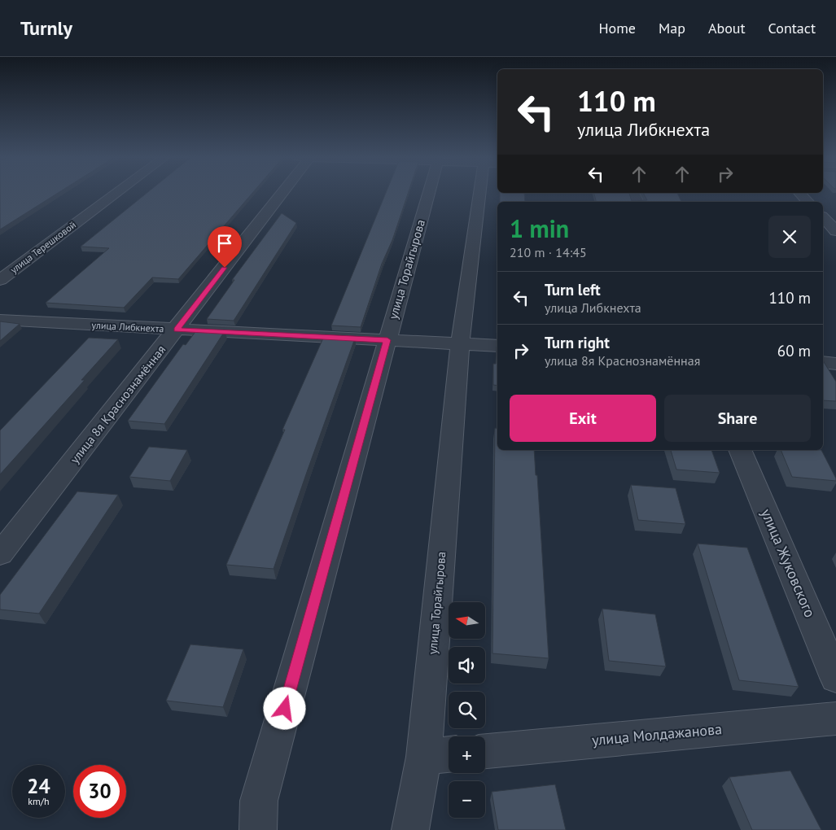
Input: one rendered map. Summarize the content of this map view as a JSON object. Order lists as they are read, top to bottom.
{
  "streets": {
    "street": [
      "улица Терешковой",
      "улица Торайгырова",
      "улица Либкнехта",
      "улица 8я Краснознамённая",
      "улица Жуковского",
      "улица Молдажанова"
    ]
  },
  "crossings": [
    ["улица Торайгырова", "улица Либкнехта"],
    ["улица Либкнехта", "улица 8я Краснознамённая"]
  ],
  "north": "left",
  "page": {
    "header": "Turnly",
    "nav": [
      "Home",
      "Map",
      "About",
      "Contact"
    ],
    "turn": ["110 m", "улица Либкнехта"],
    "heading": ["1 min", "210 m · 14:45"],
    "list": [
      {
        "name": "Turn left",
        "note": "улица Либкнехта",
        "value": "110 m"
      },
      {
        "name": "Turn right",
        "note": "улица 8я Краснознамённая",
        "value": "60 m"
      }
    ],
    "buttons": ["Exit", "Share"],
    "map_buttons": ["+", "−"],
    "speed": "24 km/h",
    "limit": "30"
  }
}
